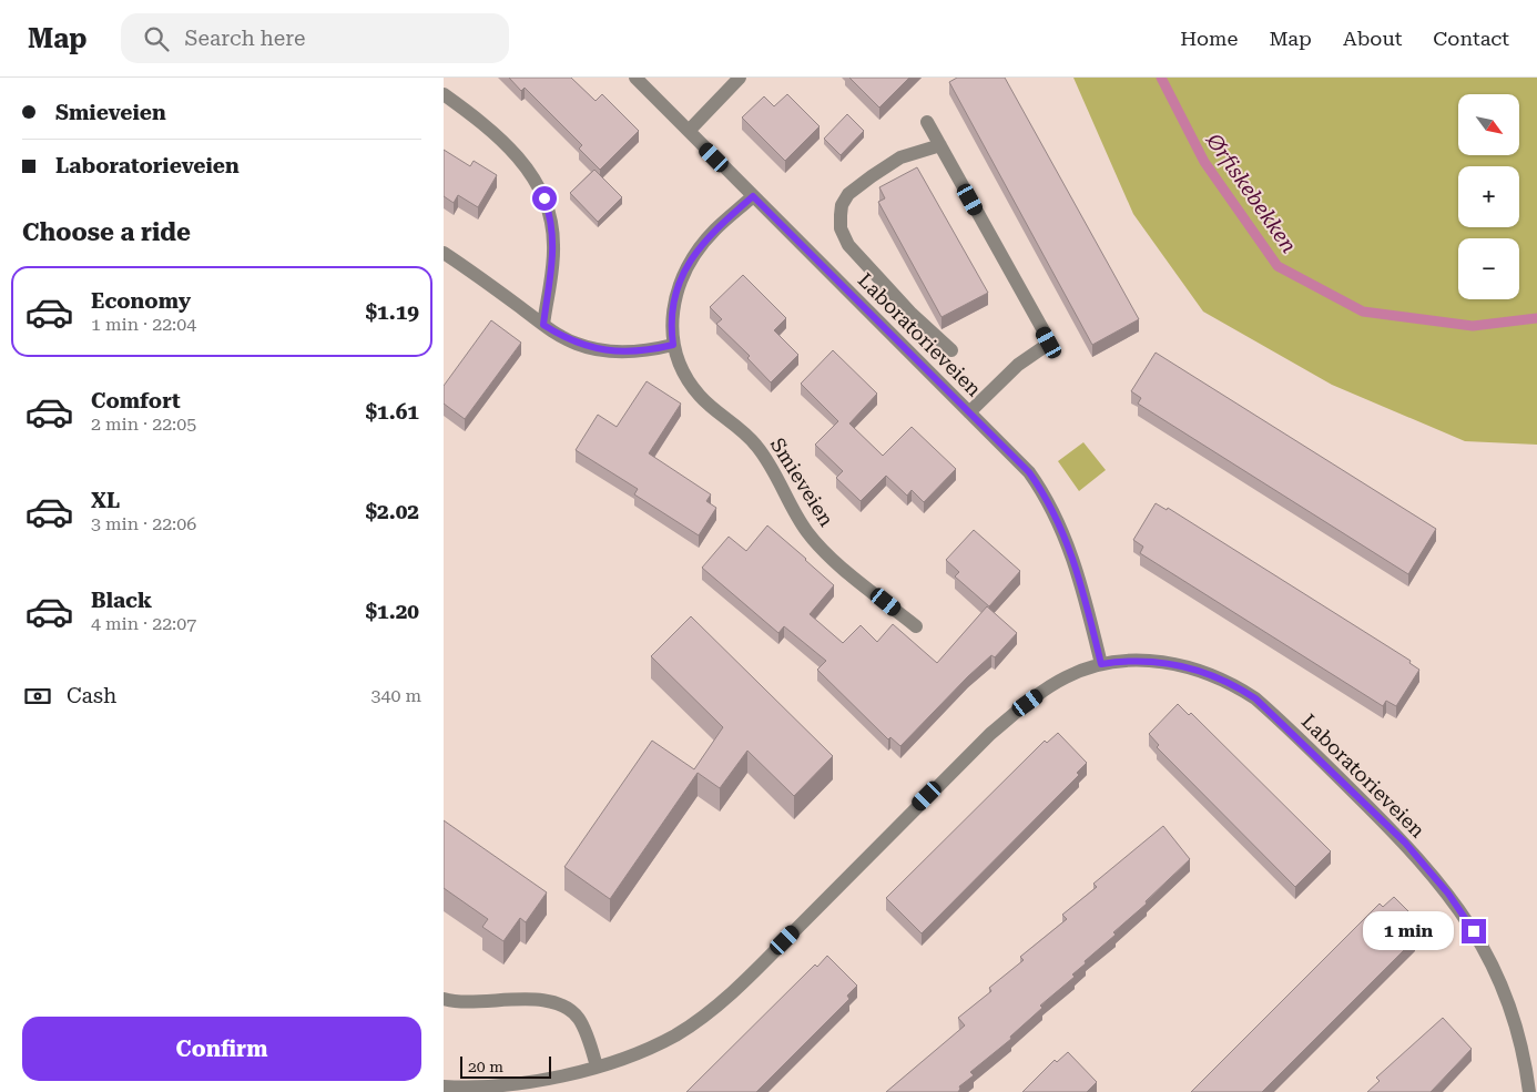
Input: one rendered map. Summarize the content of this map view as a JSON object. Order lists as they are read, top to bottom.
{
  "streets": {
    "street": ["Laboratorieveien", "Smieveien"]
  },
  "crossings": [
    ["Laboratorieveien", "Smieveien"]
  ],
  "water": ["Ørfiskebekken"],
  "scale_bar": "20 m",
  "north": "bottom right",
  "page": {
    "header": "Map",
    "search": "Search here",
    "nav": [
      "Home",
      "Map",
      "About",
      "Contact"
    ],
    "banner": ["Smieveien", "Laboratorieveien"],
    "map_buttons": ["+", "−"],
    "heading": "Choose a ride",
    "list": [
      {
        "name": "Economy",
        "note": "1 min · 22:04",
        "value": "$1.19"
      },
      {
        "name": "Comfort",
        "note": "2 min · 22:05",
        "value": "$1.61"
      },
      {
        "name": "XL",
        "note": "3 min · 22:06",
        "value": "$2.02"
      },
      {
        "name": "Black",
        "note": "4 min · 22:07",
        "value": "$1.20"
      }
    ],
    "pay": ["Cash", "340 m"],
    "bubble": "1 min",
    "buttons": "Confirm",
    "scale": "20 m"
  }
}
